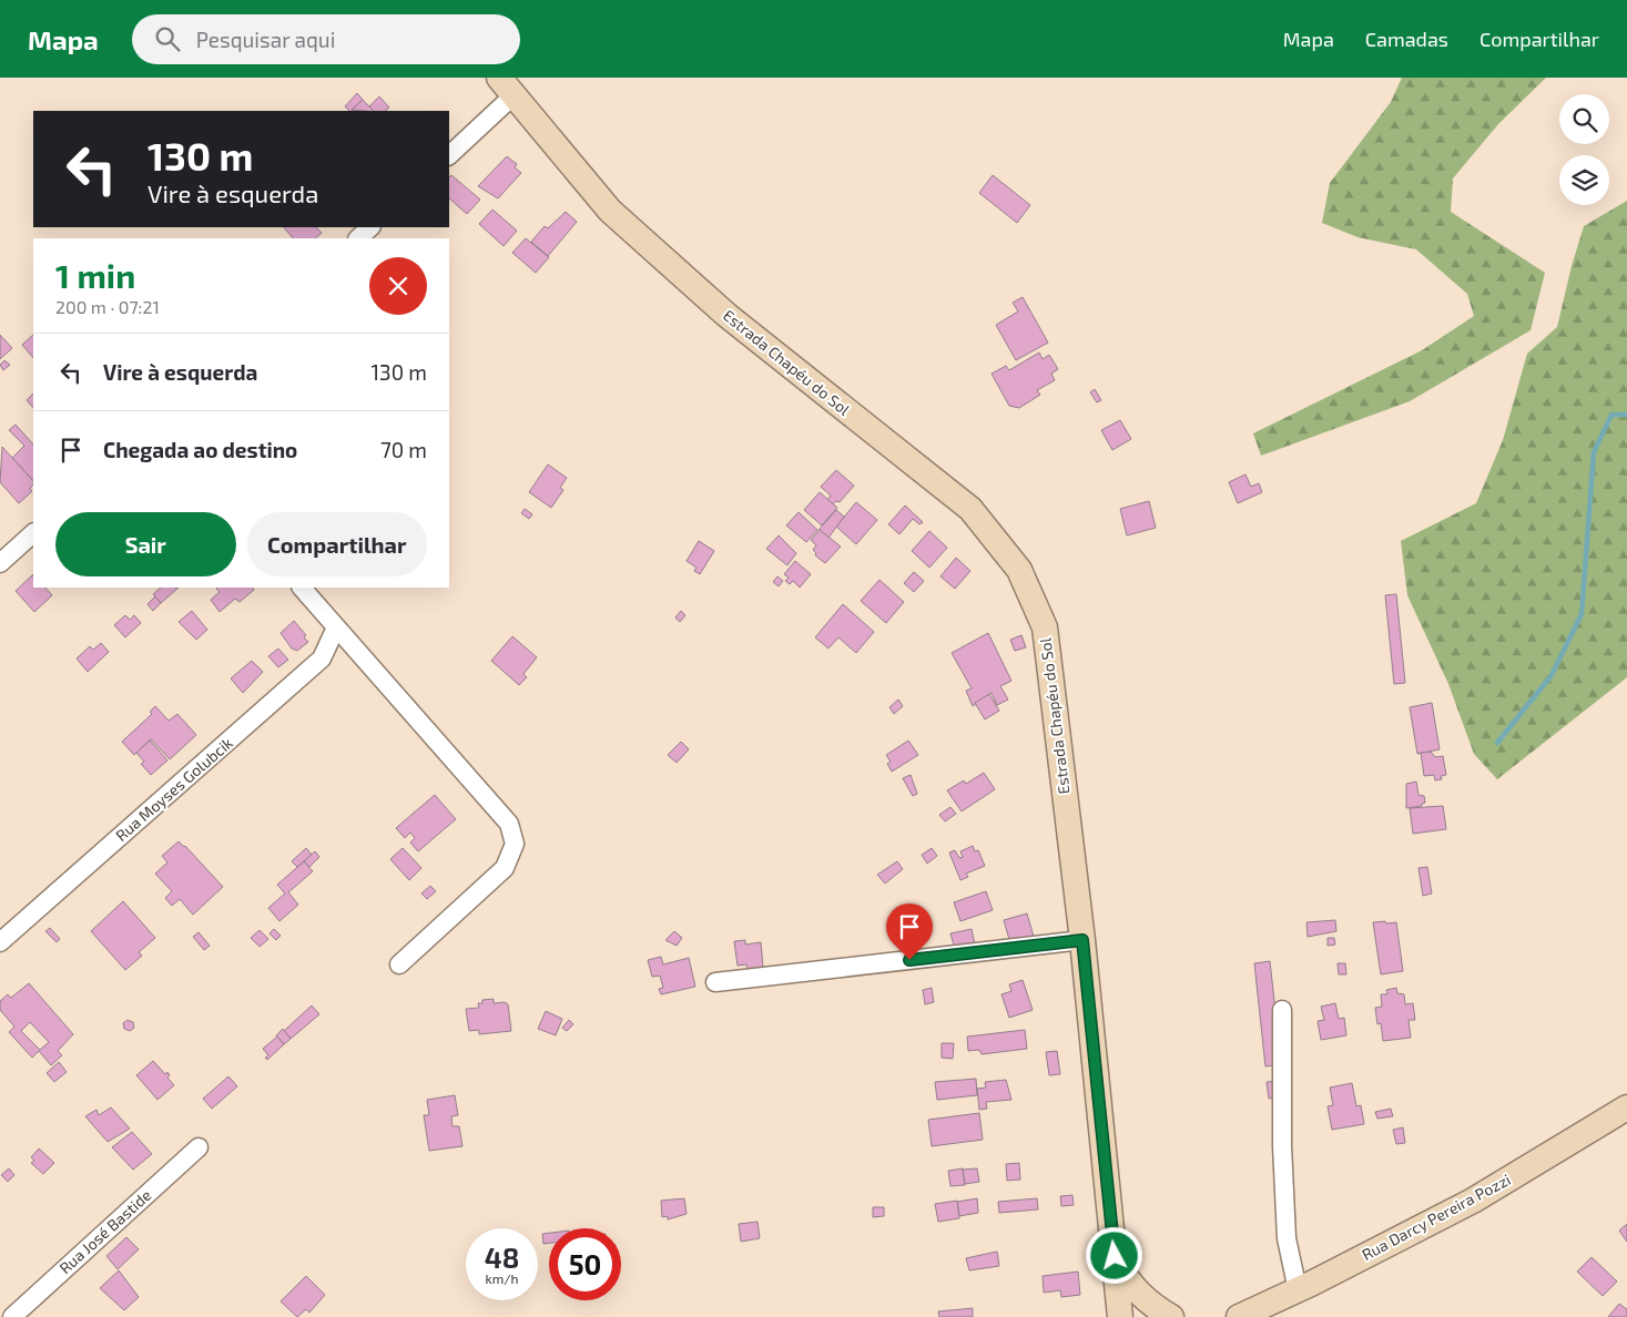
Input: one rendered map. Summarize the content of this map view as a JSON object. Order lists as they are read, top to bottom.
{
  "streets": {
    "main road": ["Estrada Chapéu do Sol", "Rua Darcy Pereira Pozzi"],
    "street": ["Rua Moyses Golubcik", "Rua José Bastide"]
  },
  "page": {
    "header": "Mapa",
    "search": "Pesquisar aqui",
    "nav": ["Mapa", "Camadas", "Compartilhar"],
    "turn": ["130 m", "Vire à esquerda"],
    "heading": ["1 min", "200 m · 07:21"],
    "list": [
      {
        "name": "Vire à esquerda",
        "value": "130 m"
      },
      {
        "name": "Chegada ao destino",
        "value": "70 m"
      }
    ],
    "buttons": ["Sair", "Compartilhar"],
    "speed": "48 km/h",
    "limit": "50"
  }
}
